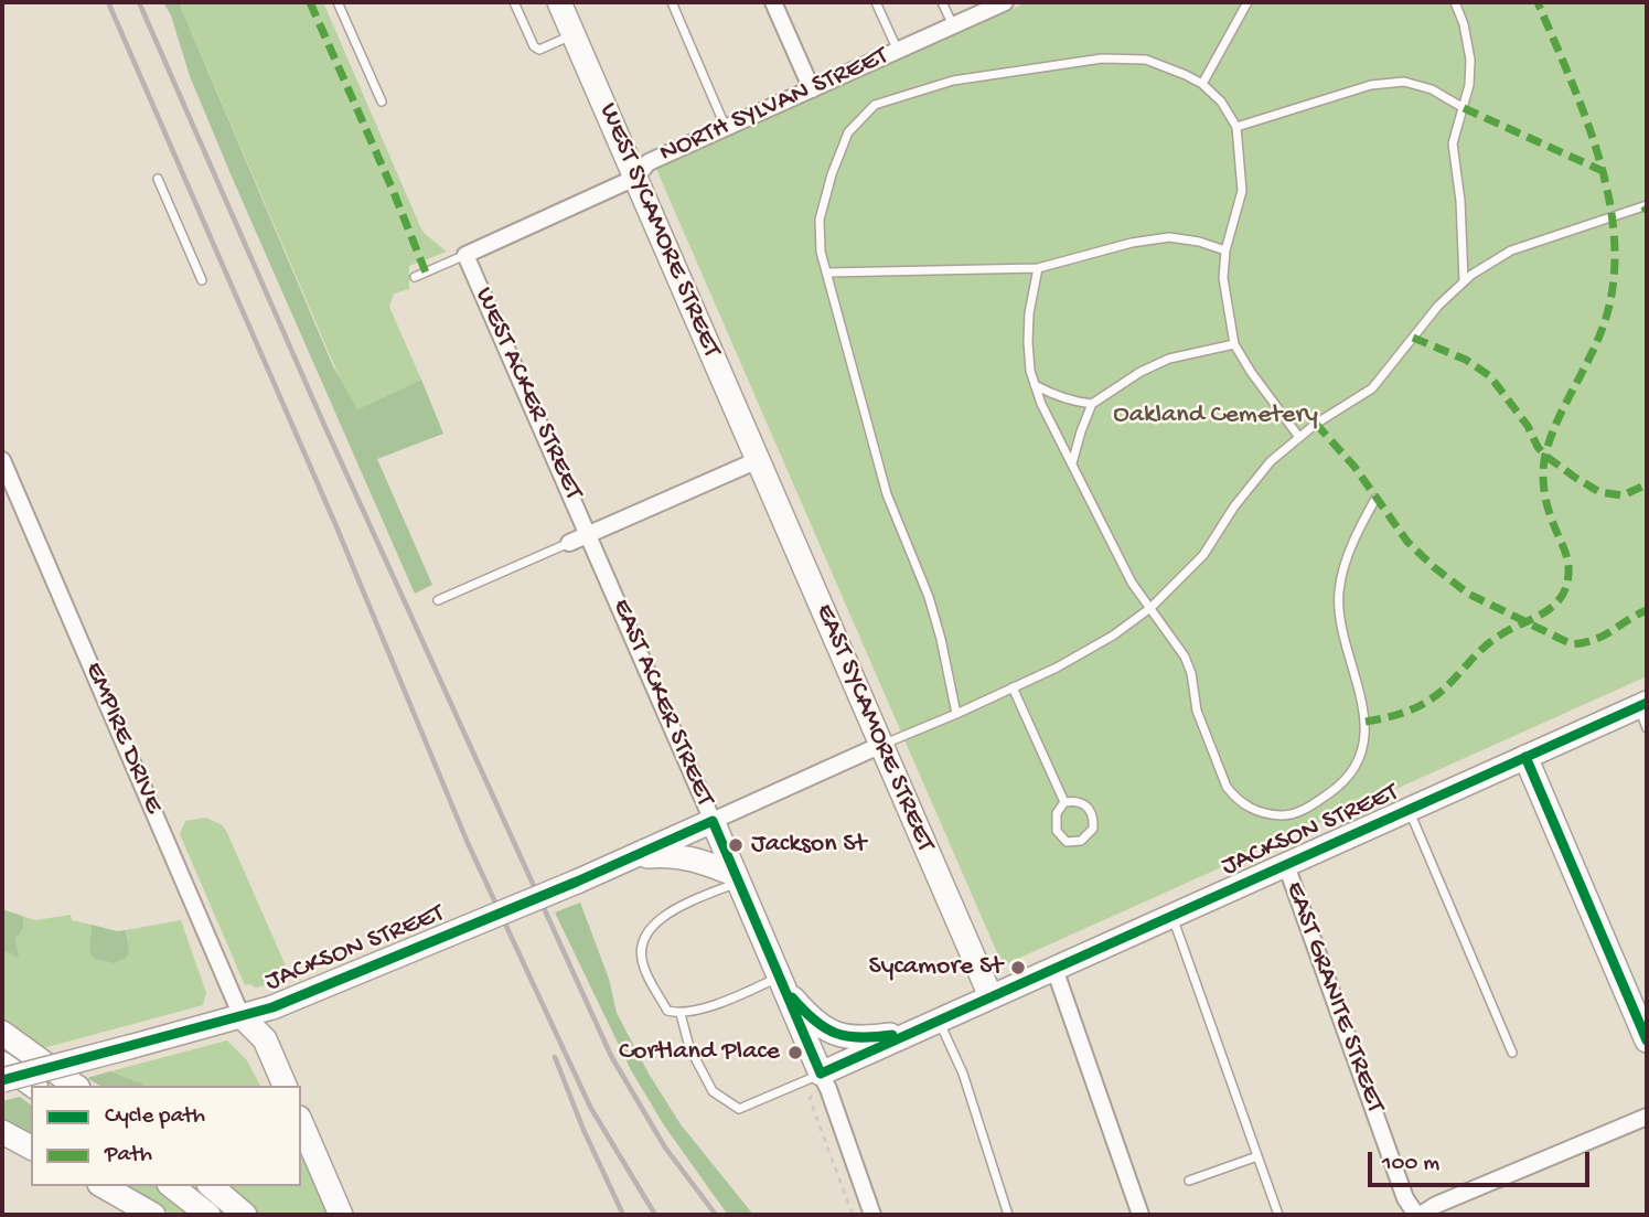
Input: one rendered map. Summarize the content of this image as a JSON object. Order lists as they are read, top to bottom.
{
  "streets": {
    "street": [
      "NORTH SYLVAN STREET",
      "WEST SYCAMORE STREET",
      "WEST ACKER STREET",
      "EAST ACKER STREET",
      "EAST SYCAMORE STREET",
      "EMPIRE DRIVE",
      "JACKSON STREET",
      "EAST GRANITE STREET"
    ]
  },
  "crossings": [
    ["NORTH SYLVAN STREET", "WEST SYCAMORE STREET"],
    ["NORTH SYLVAN STREET", "WEST ACKER STREET"],
    ["WEST SYCAMORE STREET", "EAST SYCAMORE STREET"],
    ["WEST ACKER STREET", "EAST ACKER STREET"],
    ["EAST ACKER STREET", "JACKSON STREET"],
    ["EAST SYCAMORE STREET", "JACKSON STREET"],
    ["EMPIRE DRIVE", "JACKSON STREET"],
    ["JACKSON STREET", "EAST GRANITE STREET"]
  ],
  "parks": ["Oakland Cemetery"],
  "places": ["Jackson St", "Sycamore St", "Cortland Place"],
  "legend": ["Cycle path", "Path"],
  "scale_bar": "100 m"
}
